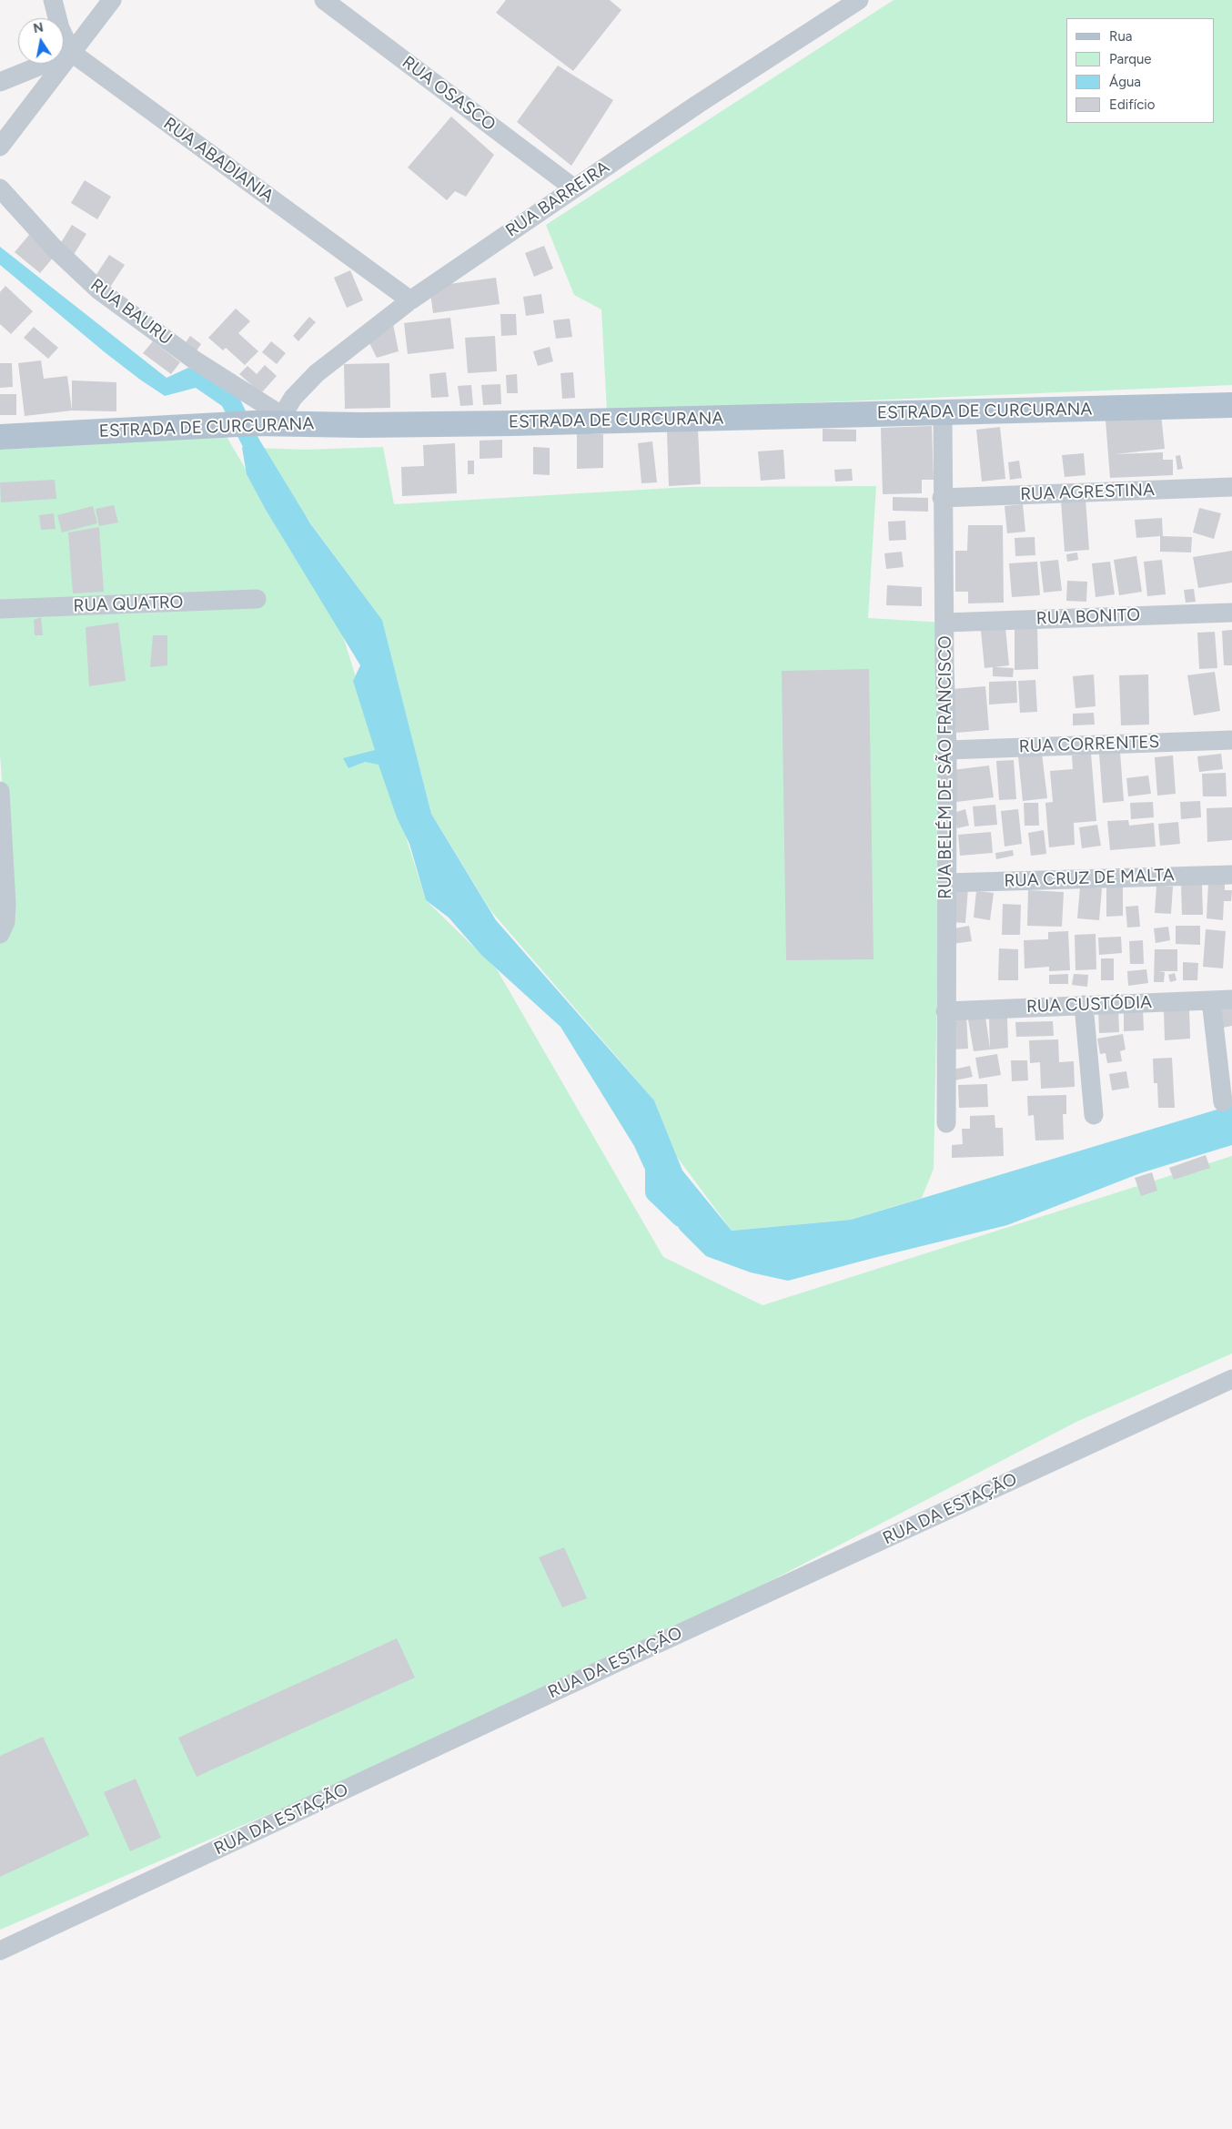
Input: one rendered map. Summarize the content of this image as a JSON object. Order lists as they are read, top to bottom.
{
  "streets": {
    "main road": ["ESTRADA DE CURCURANA"],
    "street": [
      "RUA OSASCO",
      "RUA ABADIANIA",
      "RUA BARREIRA",
      "RUA BAURU",
      "RUA AGRESTINA",
      "RUA QUATRO",
      "RUA BONITO",
      "RUA CORRENTES",
      "RUA BELÉM DE SÃO FRANCISCO",
      "RUA CRUZ DE MALTA",
      "RUA CUSTÓDIA",
      "RUA DA ESTAÇÃO"
    ]
  },
  "crossings": [
    ["RUA OSASCO", "RUA BARREIRA"],
    ["RUA ABADIANIA", "RUA BARREIRA"],
    ["RUA BARREIRA", "RUA BAURU"],
    ["RUA BARREIRA", "ESTRADA DE CURCURANA"],
    ["RUA BAURU", "ESTRADA DE CURCURANA"],
    ["ESTRADA DE CURCURANA", "RUA BELÉM DE SÃO FRANCISCO"],
    ["RUA AGRESTINA", "RUA BELÉM DE SÃO FRANCISCO"],
    ["RUA BONITO", "RUA BELÉM DE SÃO FRANCISCO"],
    ["RUA CORRENTES", "RUA BELÉM DE SÃO FRANCISCO"],
    ["RUA BELÉM DE SÃO FRANCISCO", "RUA CRUZ DE MALTA"],
    ["RUA BELÉM DE SÃO FRANCISCO", "RUA CUSTÓDIA"]
  ],
  "legend": [
    "Rua",
    "Parque",
    "Água",
    "Edifício"
  ],
  "north": "top"
}
